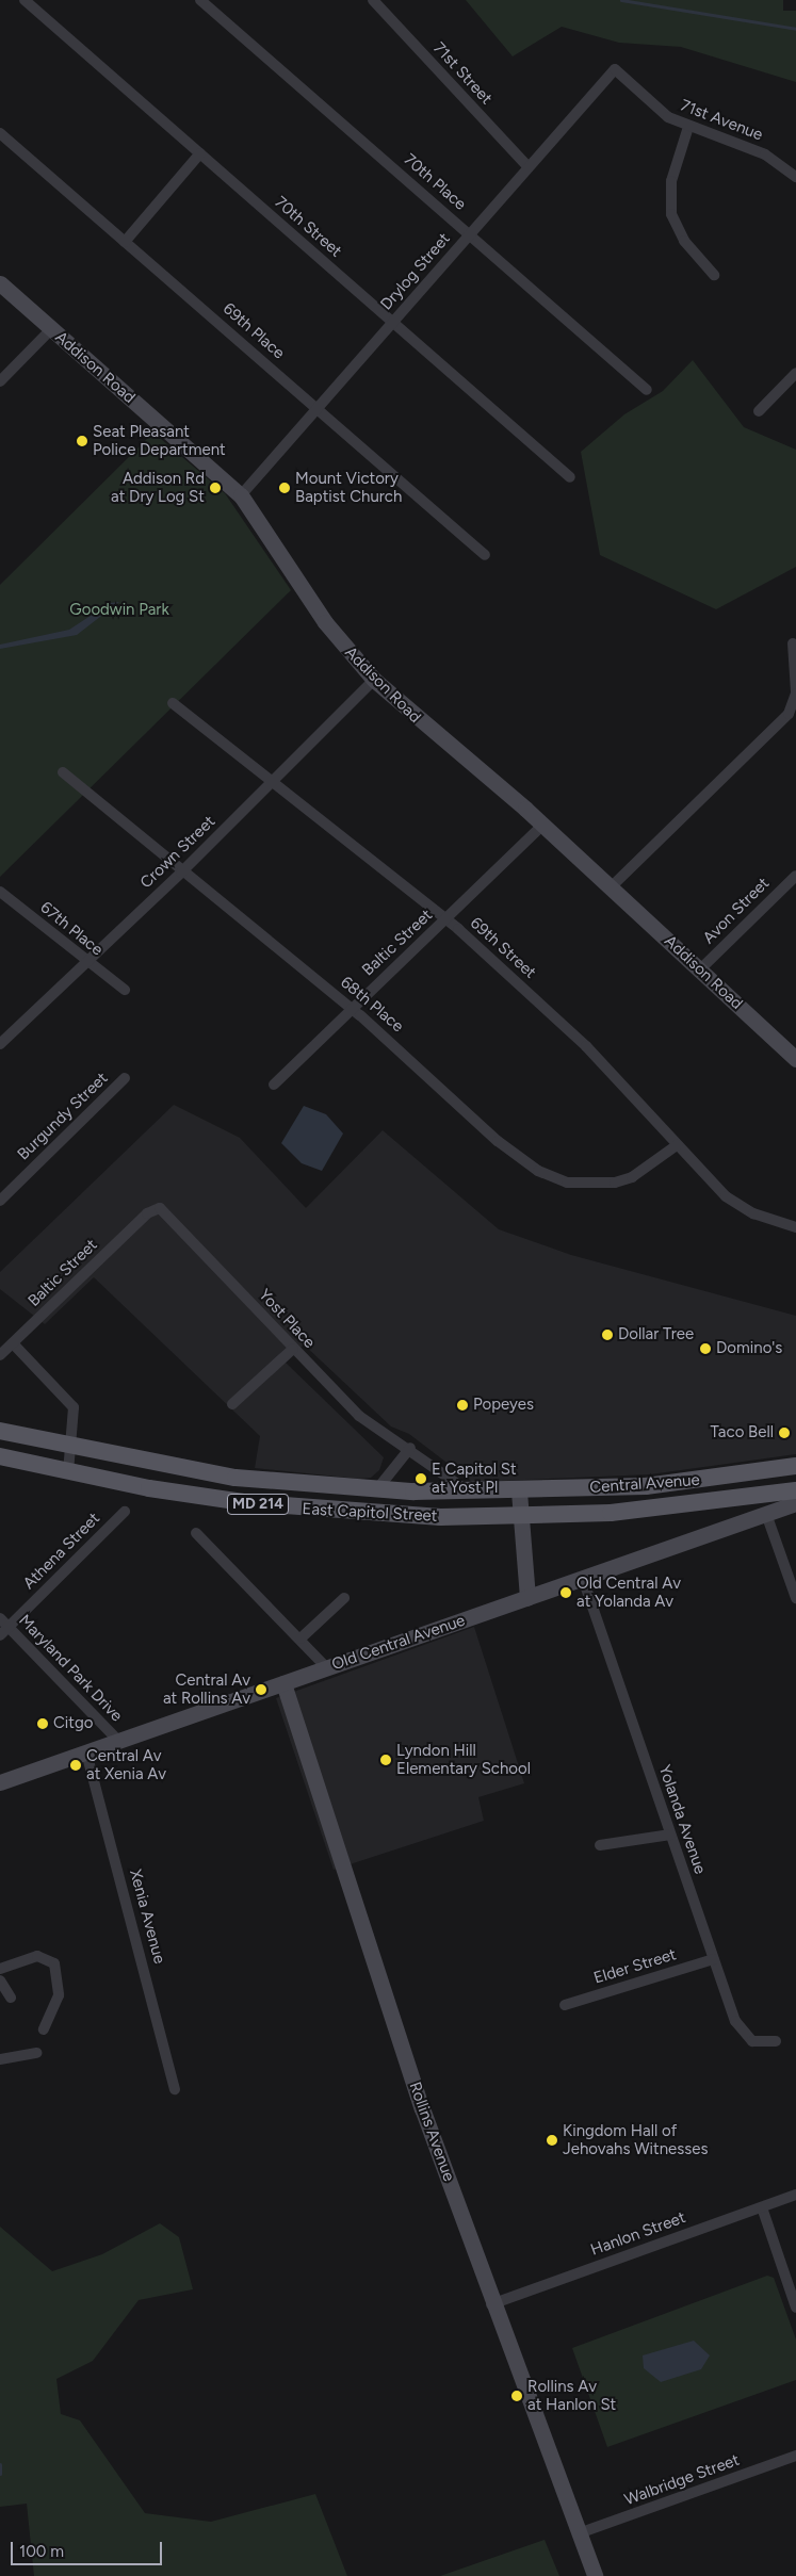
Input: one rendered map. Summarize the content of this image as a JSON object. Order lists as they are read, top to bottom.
{
  "streets": {
    "main road": [
      "Addison Road",
      "Central Avenue",
      "MD 214",
      "East Capitol Street",
      "Old Central Avenue",
      "Rollins Avenue"
    ],
    "street": [
      "71st Street",
      "71st Avenue",
      "70th Place",
      "70th Street",
      "Drylog Street",
      "69th Place",
      "Crown Street",
      "Avon Street",
      "67th Place",
      "Baltic Street",
      "69th Street",
      "68th Place",
      "Burgundy Street",
      "Yost Place",
      "Athena Street",
      "Maryland Park Drive",
      "Yolanda Avenue",
      "Xenia Avenue",
      "Elder Street",
      "Hanlon Street",
      "Walbridge Street"
    ]
  },
  "crossings": [
    ["71st Street", "Drylog Street"],
    ["71st Avenue", "Drylog Street"],
    ["70th Place", "Drylog Street"],
    ["70th Street", "Drylog Street"],
    ["Drylog Street", "69th Place"],
    ["Drylog Street", "Addison Road"],
    ["Addison Road", "Crown Street"],
    ["Addison Road", "Avon Street"],
    ["Addison Road", "Baltic Street"],
    ["Crown Street", "67th Place"],
    ["Crown Street", "69th Street"],
    ["Crown Street", "68th Place"],
    ["Baltic Street", "69th Street"],
    ["Baltic Street", "68th Place"],
    ["Baltic Street", "Yost Place"],
    ["69th Street", "68th Place"],
    ["Yost Place", "East Capitol Street"],
    ["Central Avenue", "East Capitol Street"],
    ["Athena Street", "Maryland Park Drive"],
    ["Old Central Avenue", "Maryland Park Drive"],
    ["Old Central Avenue", "Yolanda Avenue"],
    ["Old Central Avenue", "Xenia Avenue"],
    ["Old Central Avenue", "Rollins Avenue"],
    ["Yolanda Avenue", "Elder Street"],
    ["Rollins Avenue", "Hanlon Street"],
    ["Rollins Avenue", "Walbridge Street"]
  ],
  "parks": ["Goodwin Park"],
  "places": [
    "Seat Pleasant Police Department",
    "Addison Rd at Dry Log St",
    "Mount Victory Baptist Church",
    "Dollar Tree",
    "Domino's",
    "Popeyes",
    "Taco Bell",
    "E Capitol St at Yost Pl",
    "Old Central Av at Yolanda Av",
    "Central Av at Rollins Av",
    "Citgo",
    "Lyndon Hill Elementary School",
    "Central Av at Xenia Av",
    "Kingdom Hall of Jehovahs Witnesses",
    "Rollins Av at Hanlon St"
  ],
  "scale_bar": "100 m"
}
